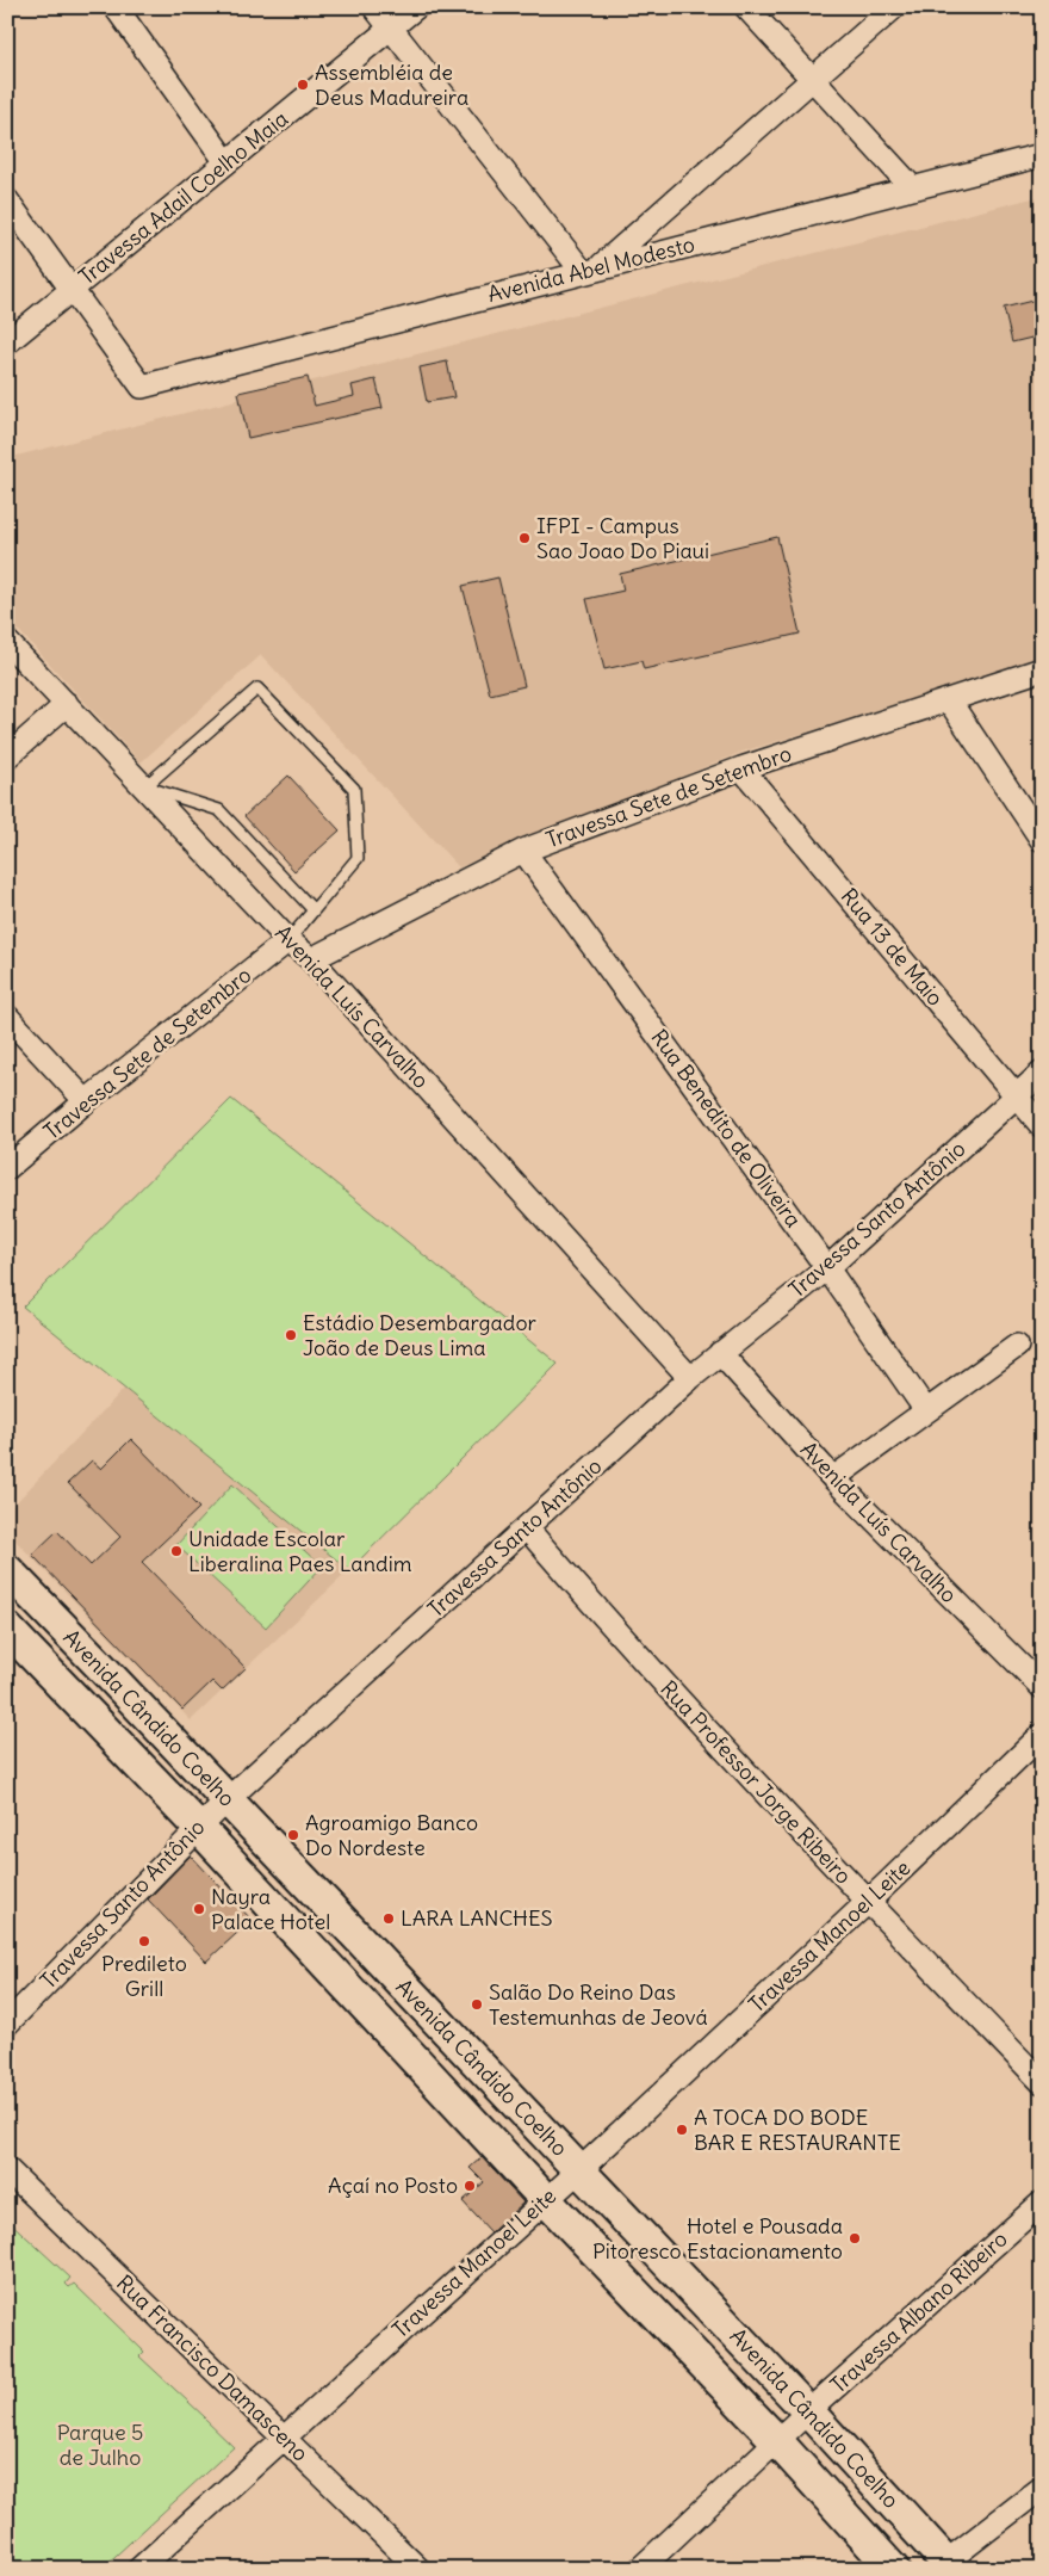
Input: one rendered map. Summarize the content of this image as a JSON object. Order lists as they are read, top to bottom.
{
  "streets": {
    "main road": ["Avenida Cândido Coelho"],
    "street": [
      "Travessa Adail Coelho Maia",
      "Avenida Abel Modesto",
      "Travessa Sete de Setembro",
      "Rua 13 de Maio",
      "Avenida Luís Carvalho",
      "Rua Benedito de Oliveira",
      "Travessa Santo Antônio",
      "Rua Professor Jorge Ribeiro",
      "Travessa Manoel Leite",
      "Travessa Albano Ribeiro",
      "Rua Francisco Damasceno"
    ]
  },
  "crossings": [
    ["Travessa Adail Coelho Maia", "Avenida Abel Modesto"],
    ["Travessa Sete de Setembro", "Rua 13 de Maio"],
    ["Travessa Sete de Setembro", "Avenida Luís Carvalho"],
    ["Travessa Sete de Setembro", "Rua Benedito de Oliveira"],
    ["Rua 13 de Maio", "Travessa Santo Antônio"],
    ["Avenida Luís Carvalho", "Travessa Santo Antônio"],
    ["Rua Benedito de Oliveira", "Travessa Santo Antônio"],
    ["Travessa Santo Antônio", "Avenida Cândido Coelho"],
    ["Travessa Santo Antônio", "Rua Professor Jorge Ribeiro"],
    ["Avenida Cândido Coelho", "Travessa Manoel Leite"],
    ["Avenida Cândido Coelho", "Travessa Albano Ribeiro"],
    ["Rua Professor Jorge Ribeiro", "Travessa Manoel Leite"],
    ["Travessa Manoel Leite", "Rua Francisco Damasceno"]
  ],
  "parks": ["Parque 5 de Julho"],
  "places": [
    "Assembléia de Deus Madureira",
    "IFPI - Campus Sao Joao Do Piaui",
    "Estádio Desembargador João de Deus Lima",
    "Unidade Escolar Liberalina Paes Landim",
    "Agroamigo Banco Do Nordeste",
    "Nayra Palace Hotel",
    "LARA LANCHES",
    "Predileto Grill",
    "Salão Do Reino Das Testemunhas de Jeová",
    "A TOCA DO BODE BAR E RESTAURANTE",
    "Açaí no Posto",
    "Hotel e Pousada Pitoresco Estacionamento"
  ]
}
